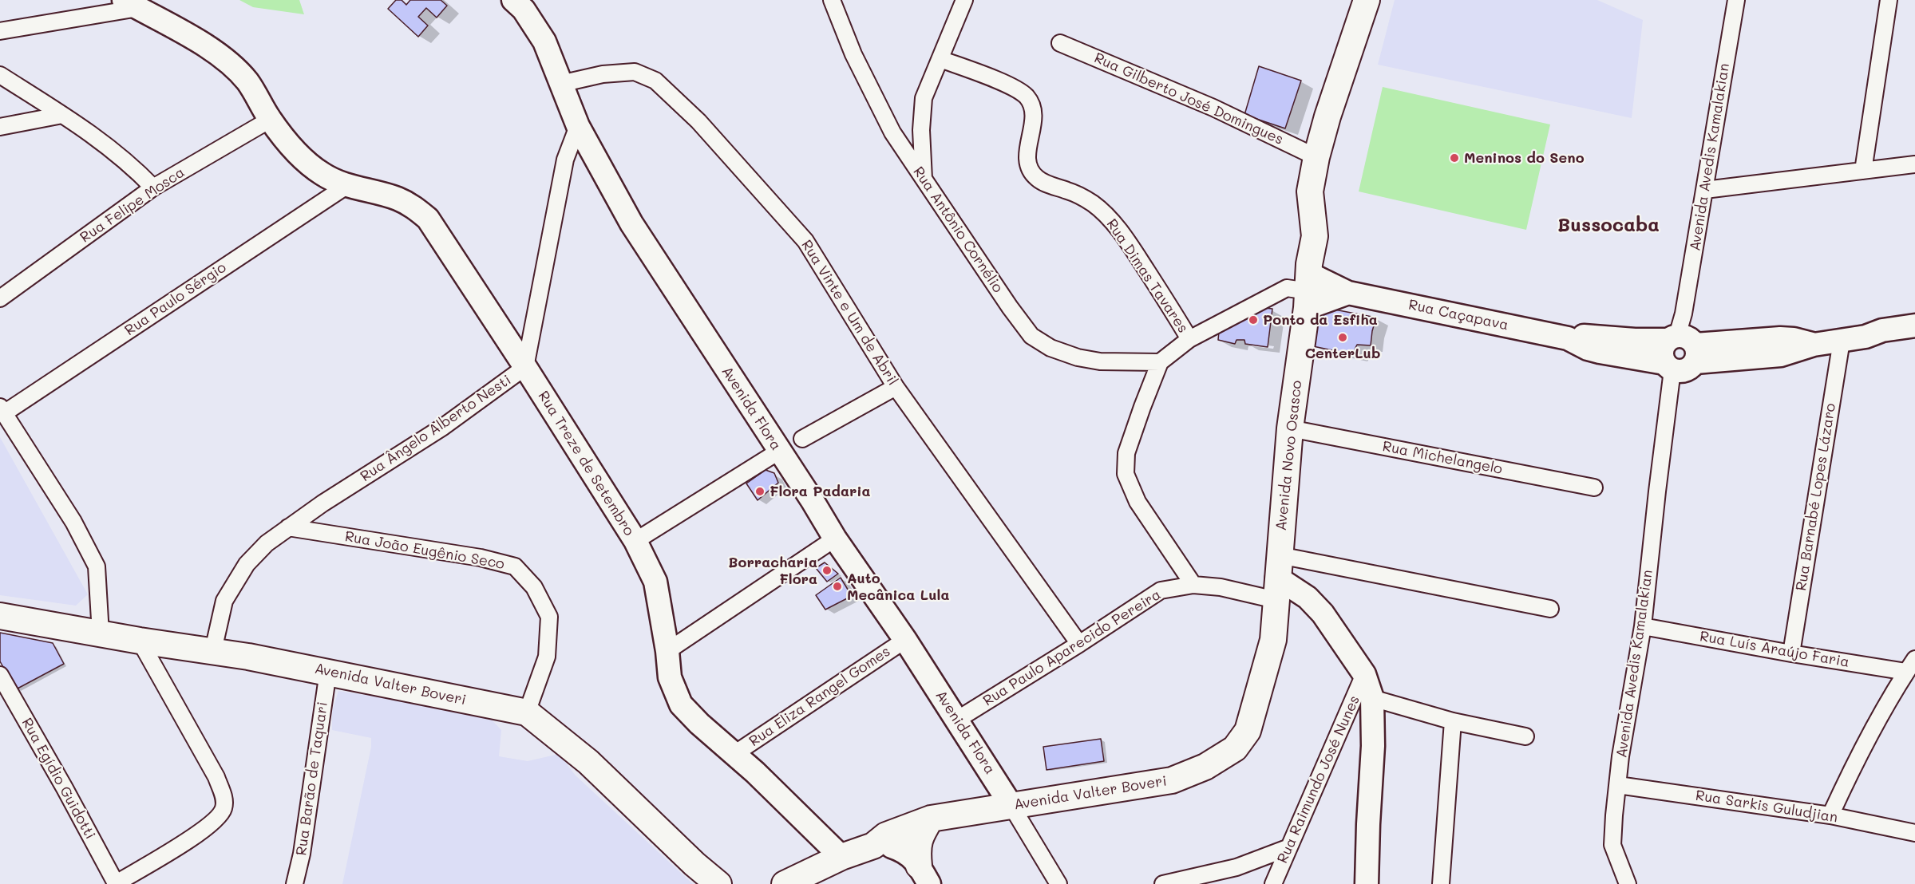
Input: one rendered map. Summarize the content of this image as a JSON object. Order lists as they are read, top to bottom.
{
  "streets": {
    "main road": ["Avenida Novo Osasco", "Avenida Valter Boveri"],
    "street": [
      "Rua Gilberto José Domingues",
      "Avenida Avedis Kamalakian",
      "Rua Felipe Mosca",
      "Rua Antônio Cornélio",
      "Rua Dimas Tavares",
      "Rua Paulo Sérgio",
      "Rua Vinte e Um de Abril",
      "Rua Caçapava",
      "Avenida Flora",
      "Rua Ângelo Alberto Nesti",
      "Rua Michelangelo",
      "Rua Treze de Setembro",
      "Rua Barnabé Lopes Lázaro",
      "Rua João Eugênio Seco",
      "Rua Paulo Aparecido Pereira",
      "Rua Luís Araújo Faria",
      "Rua Eliza Rangel Gomes",
      "Rua Egídio Guidotti",
      "Rua Barão de Taquari",
      "Rua Raimundo José Nunes",
      "Rua Sarkis Guludjian"
    ]
  },
  "crossings": [
    ["Rua Gilberto José Domingues", "Avenida Novo Osasco"],
    ["Avenida Avedis Kamalakian", "Rua Caçapava"],
    ["Avenida Avedis Kamalakian", "Rua Luís Araújo Faria"],
    ["Avenida Avedis Kamalakian", "Rua Sarkis Guludjian"],
    ["Rua Felipe Mosca", "Rua Treze de Setembro"],
    ["Rua Paulo Sérgio", "Rua Treze de Setembro"],
    ["Rua Vinte e Um de Abril", "Avenida Flora"],
    ["Rua Vinte e Um de Abril", "Rua Paulo Aparecido Pereira"],
    ["Rua Caçapava", "Avenida Novo Osasco"],
    ["Rua Caçapava", "Rua Barnabé Lopes Lázaro"],
    ["Avenida Flora", "Rua Ângelo Alberto Nesti"],
    ["Avenida Flora", "Rua Paulo Aparecido Pereira"],
    ["Avenida Flora", "Avenida Valter Boveri"],
    ["Avenida Flora", "Rua Eliza Rangel Gomes"],
    ["Rua Ângelo Alberto Nesti", "Rua Treze de Setembro"],
    ["Rua Ângelo Alberto Nesti", "Rua João Eugênio Seco"],
    ["Rua Ângelo Alberto Nesti", "Avenida Valter Boveri"],
    ["Avenida Novo Osasco", "Rua Michelangelo"],
    ["Avenida Novo Osasco", "Rua Paulo Aparecido Pereira"],
    ["Avenida Novo Osasco", "Avenida Valter Boveri"],
    ["Rua Treze de Setembro", "Avenida Valter Boveri"],
    ["Rua Treze de Setembro", "Rua Eliza Rangel Gomes"],
    ["Rua Barnabé Lopes Lázaro", "Rua Luís Araújo Faria"],
    ["Rua João Eugênio Seco", "Avenida Valter Boveri"],
    ["Rua Paulo Aparecido Pereira", "Avenida Valter Boveri"],
    ["Avenida Valter Boveri", "Rua Barão de Taquari"]
  ],
  "districts": ["Bussocaba"],
  "places": [
    "Meninos do Seno",
    "Ponto da Esfiha",
    "CenterLub",
    "Flora Padaria",
    "Borracharia Flora",
    "Auto Mecânica Lula"
  ]
}
